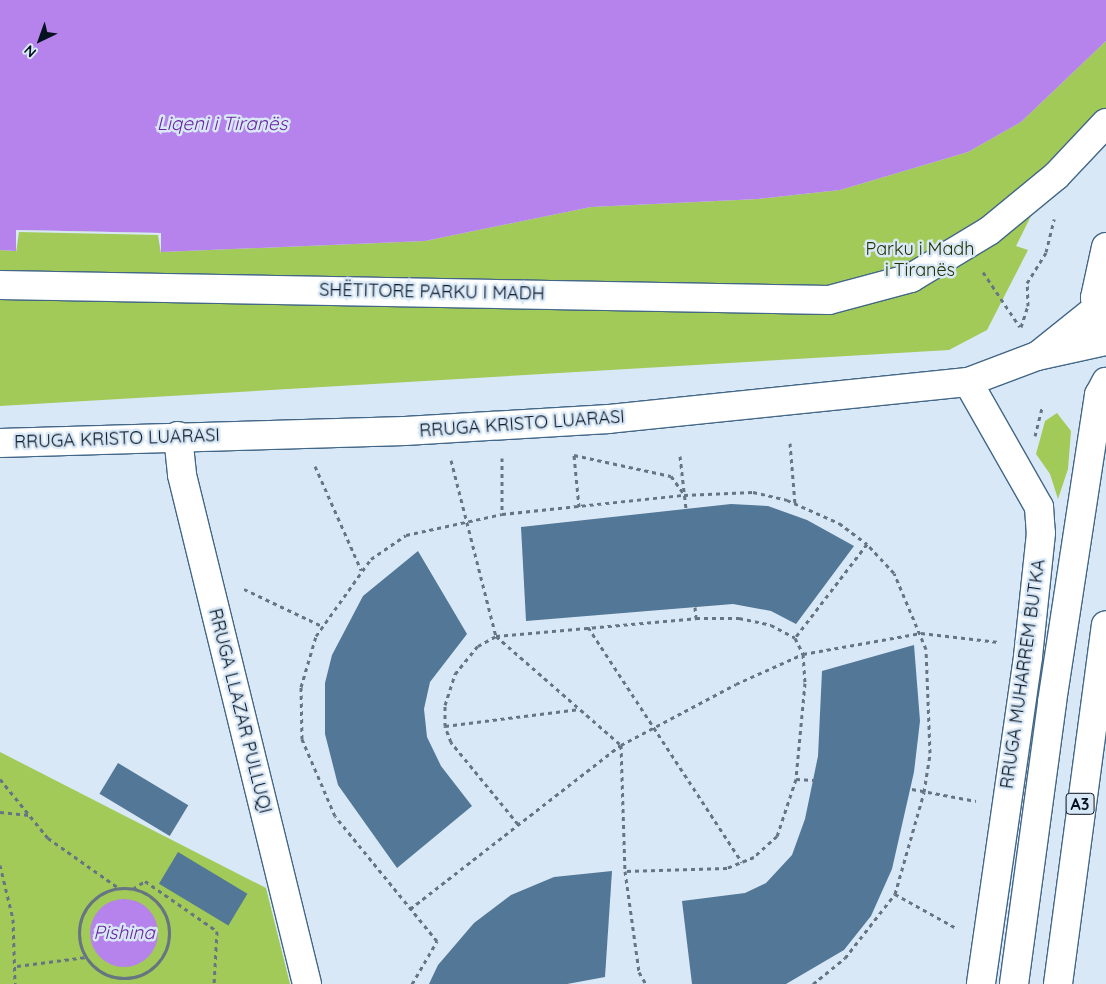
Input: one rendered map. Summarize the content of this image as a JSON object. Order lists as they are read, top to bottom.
{
  "streets": {
    "main road": [
      "SHËTITORE PARKU I MADH",
      "RRUGA KRISTO LUARASI",
      "RRUGA MUHARREM BUTKA",
      "RRUGA LLAZAR PULLUQI",
      "A3"
    ]
  },
  "crossings": [
    ["RRUGA KRISTO LUARASI", "RRUGA MUHARREM BUTKA"],
    ["RRUGA KRISTO LUARASI", "RRUGA LLAZAR PULLUQI"]
  ],
  "water": ["Liqeni i Tiranës", "Pishina"],
  "parks": ["Parku i Madh i Tiranës"],
  "north": "bottom left"
}
